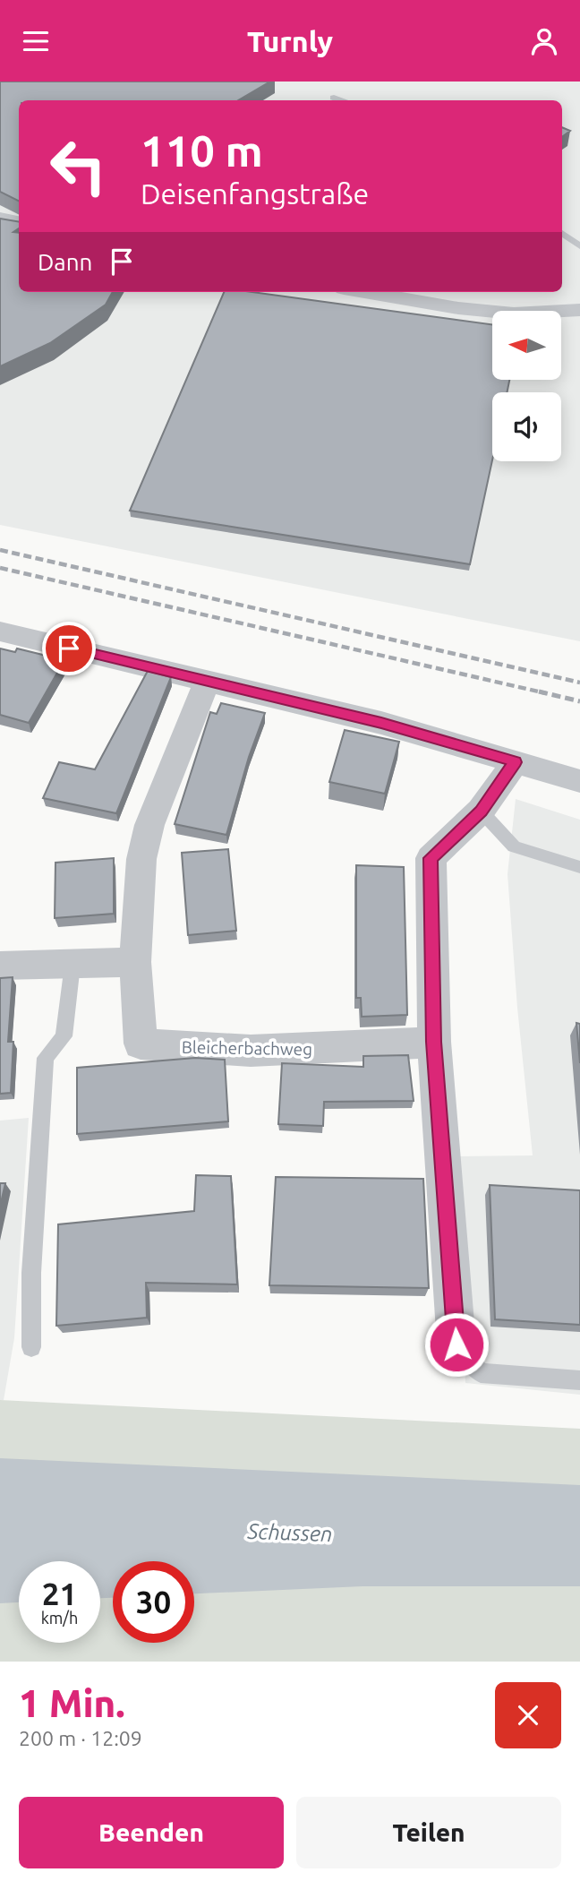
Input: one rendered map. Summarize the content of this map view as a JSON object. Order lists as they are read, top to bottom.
{
  "streets": {
    "street": ["Bleicherbachweg"]
  },
  "water": ["Schussen"],
  "north": "left",
  "page": {
    "header": "Turnly",
    "turn": ["110 m", "Deisenfangstraße"],
    "then": "Dann",
    "speed": "21 km/h",
    "limit": "30",
    "heading": ["1 Min.", "200 m · 12:09"],
    "buttons": ["Beenden", "Teilen"]
  }
}
